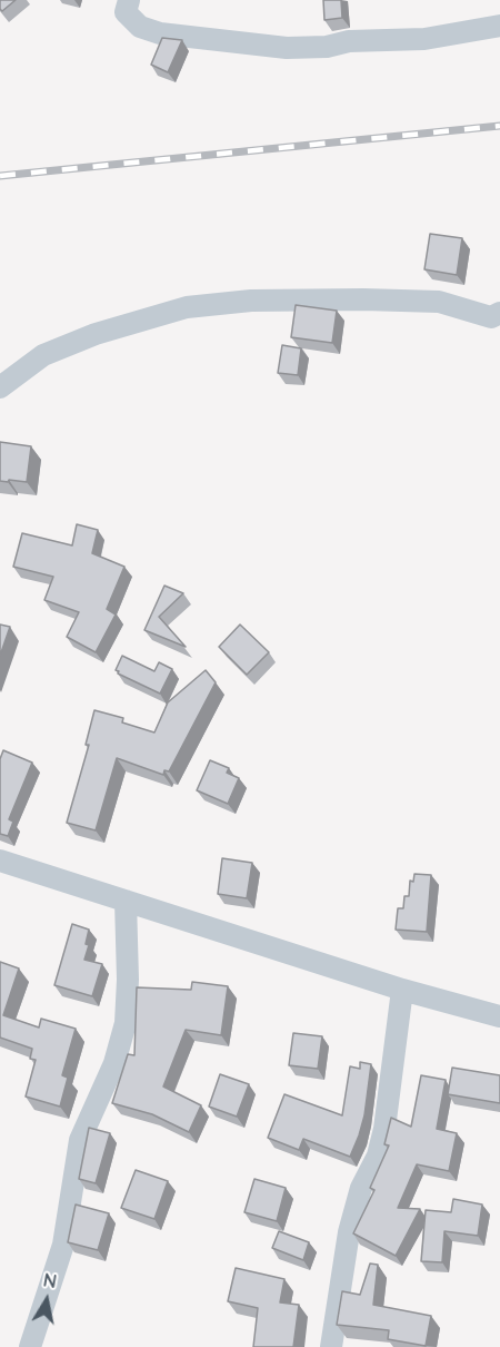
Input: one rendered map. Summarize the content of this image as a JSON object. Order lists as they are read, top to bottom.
{
  "north": "top"
}
